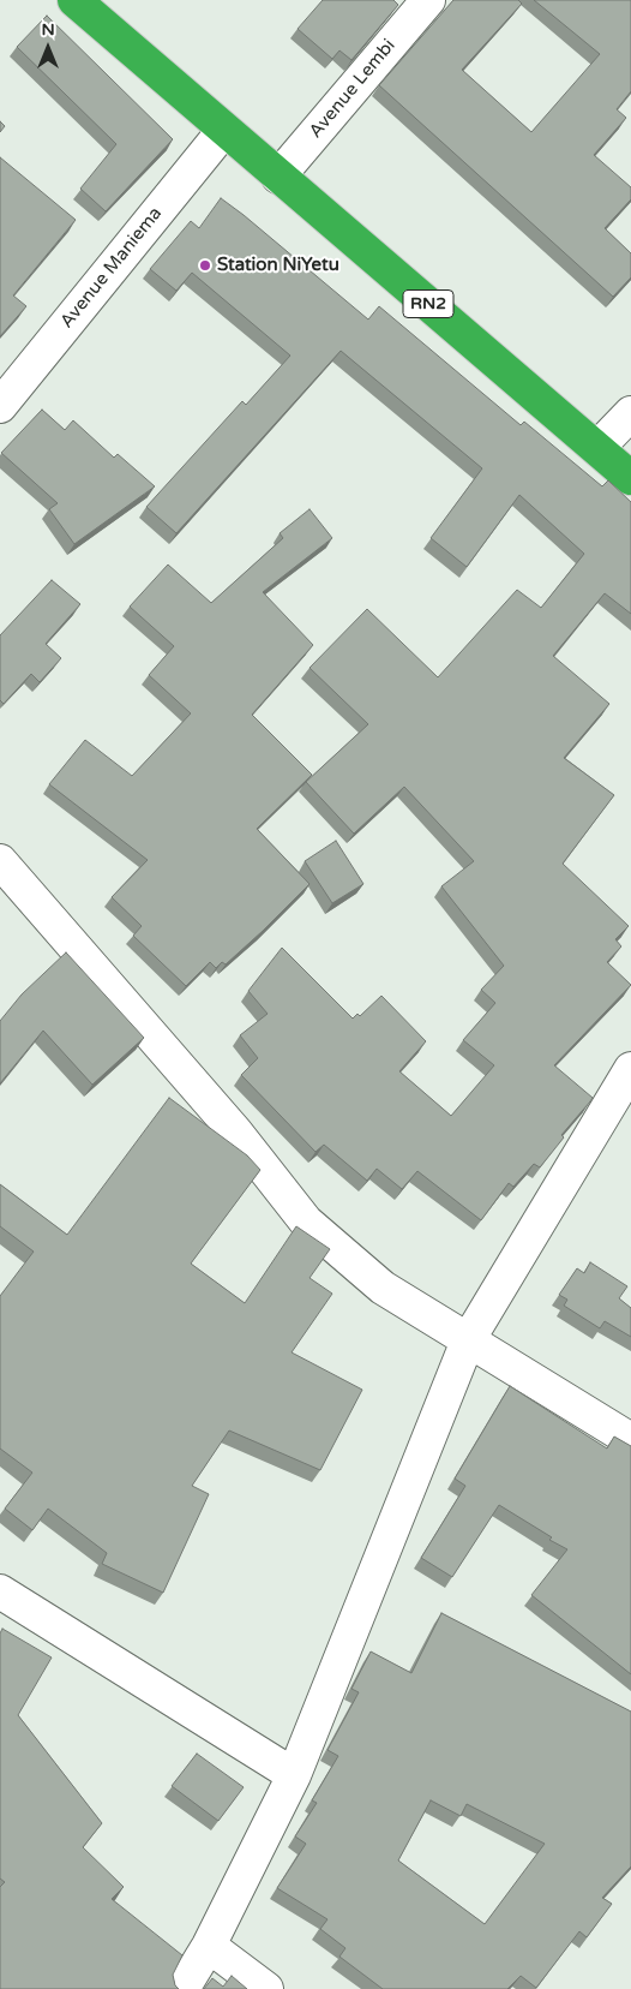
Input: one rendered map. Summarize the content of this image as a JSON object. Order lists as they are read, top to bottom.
{
  "streets": {
    "highway": ["RN2"],
    "street": ["Avenue Lembi", "Avenue Maniema"]
  },
  "crossings": [
    ["Avenue Lembi", "RN2"],
    ["Avenue Maniema", "RN2"]
  ],
  "places": ["Station NiYetu"],
  "north": "top"
}
